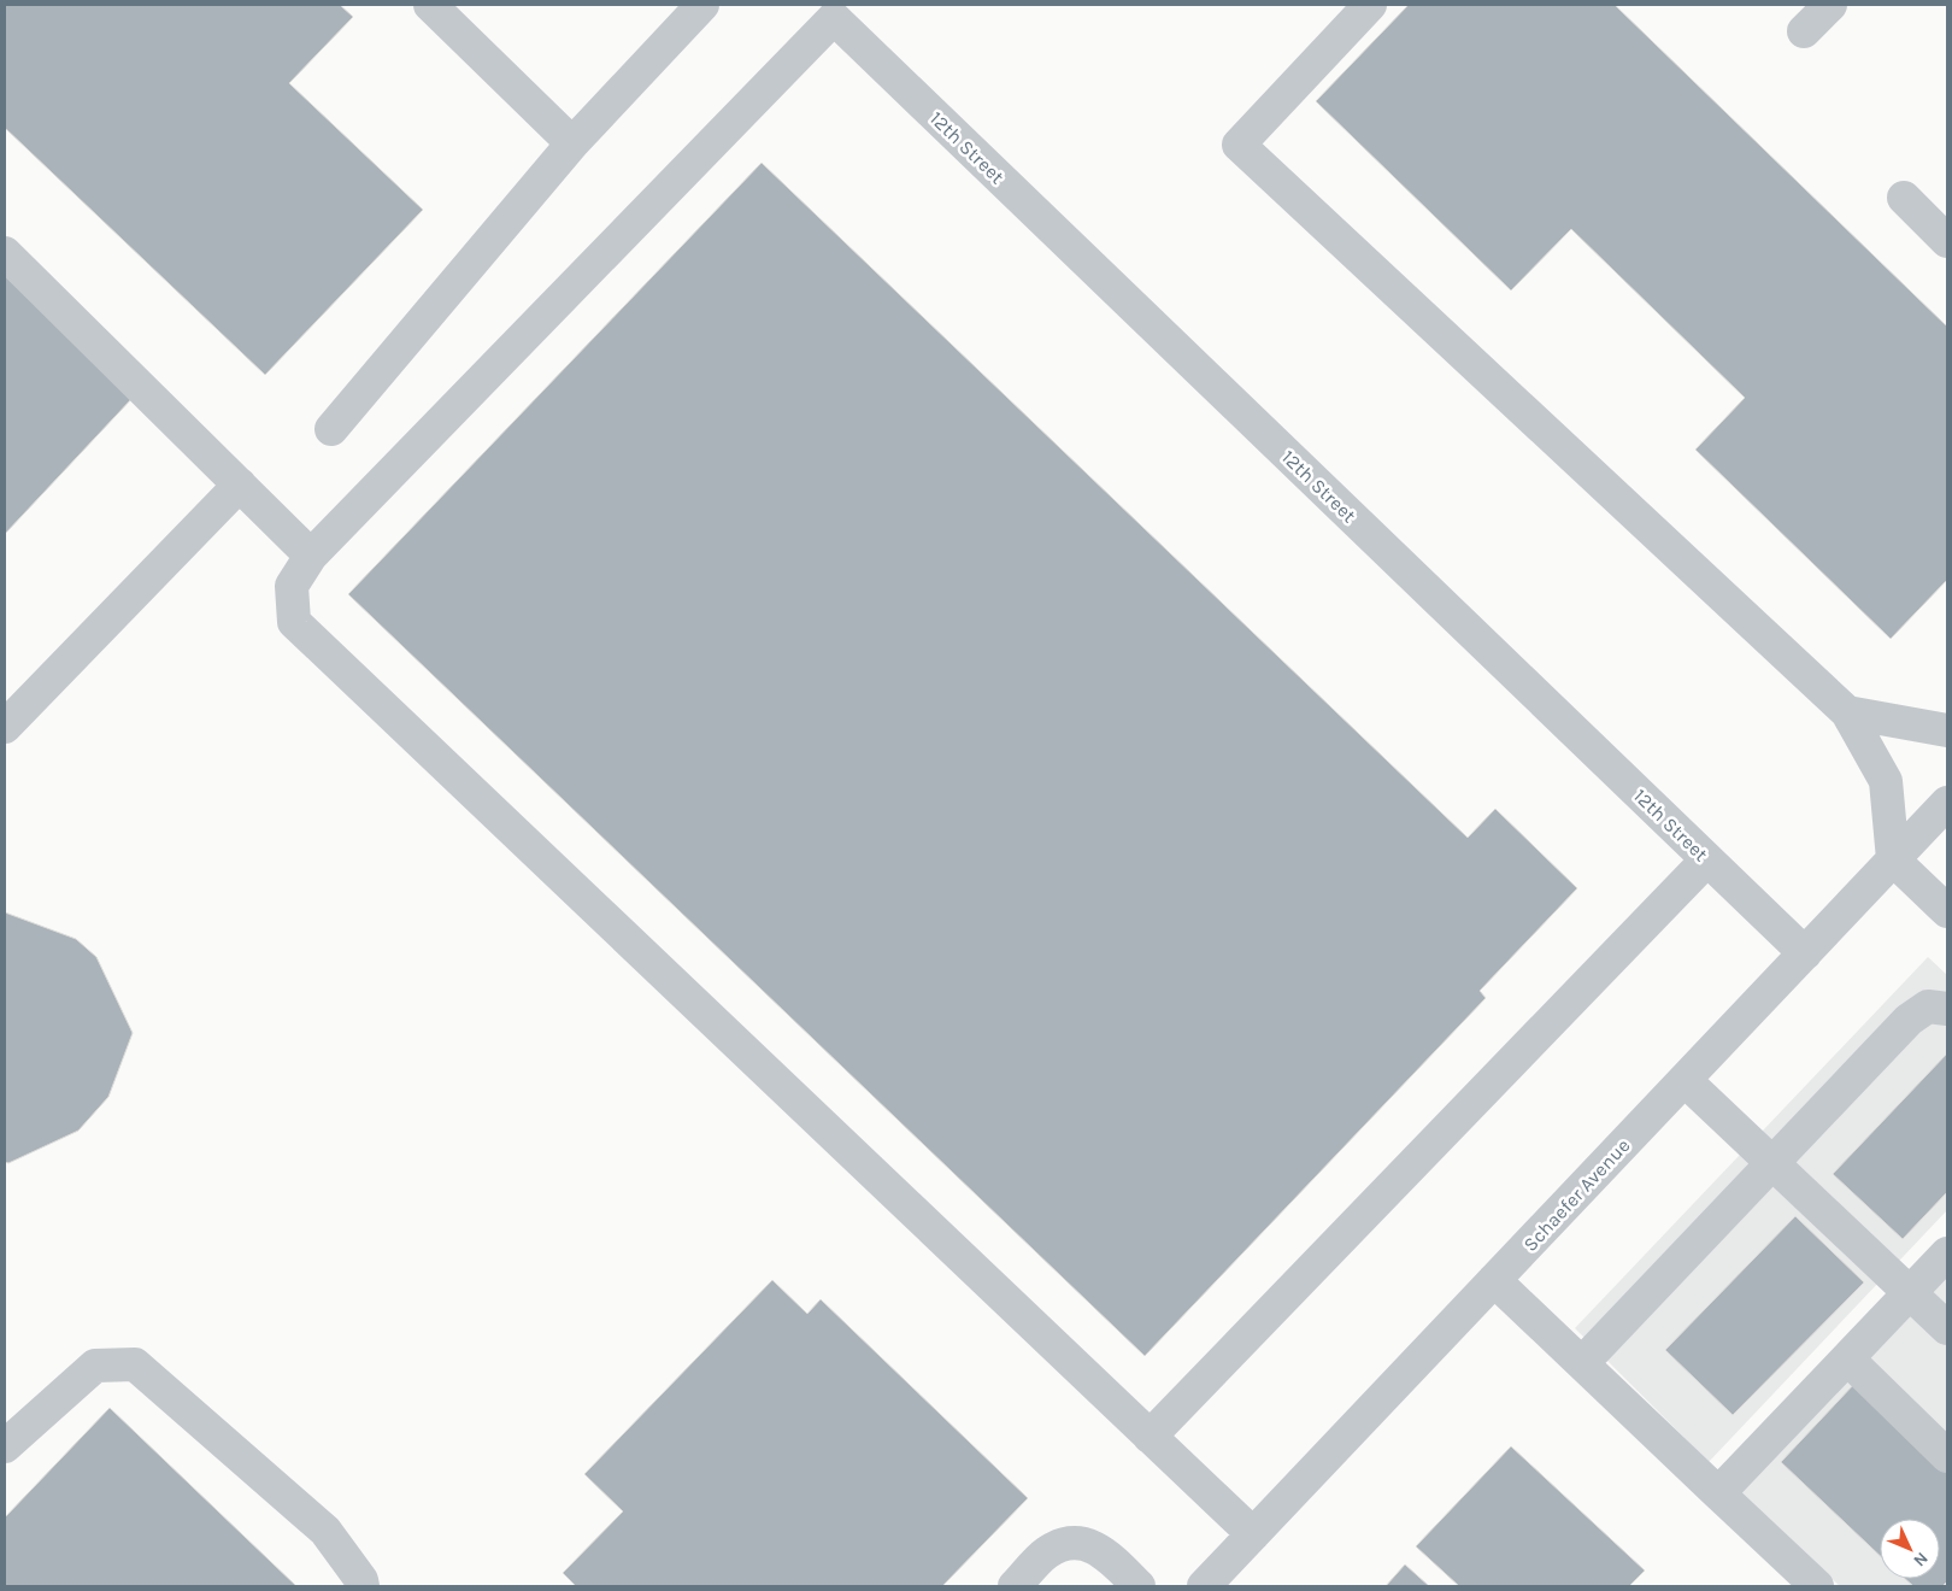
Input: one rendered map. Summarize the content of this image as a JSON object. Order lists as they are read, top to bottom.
{
  "streets": {
    "street": ["12th Street", "Schaefer Avenue"]
  },
  "crossings": [
    ["12th Street", "Schaefer Avenue"]
  ],
  "north": "bottom right"
}
